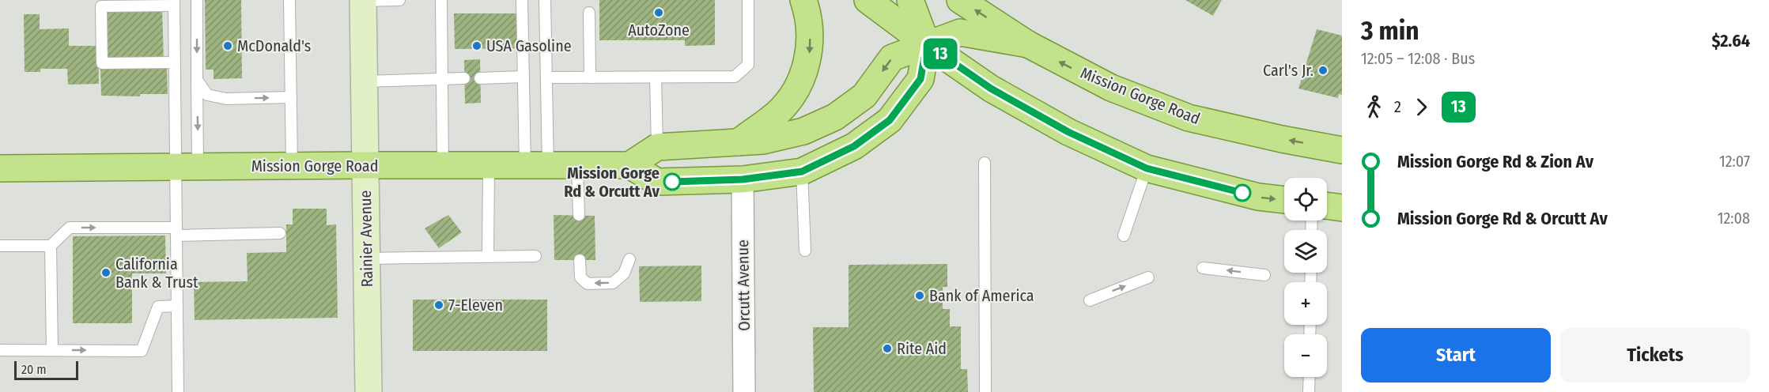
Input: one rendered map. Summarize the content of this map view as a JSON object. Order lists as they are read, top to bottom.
{
  "streets": {
    "main road": ["Mission Gorge Road"],
    "street": ["Rainier Avenue", "Orcutt Avenue"]
  },
  "crossings": [
    ["Mission Gorge Road", "Rainier Avenue"]
  ],
  "places": [
    "AutoZone",
    "McDonald's",
    "USA Gasoline",
    "Carl's Jr.",
    "Mission Gorge Rd & Orcutt Av",
    "California Bank & Trust",
    "Bank of America",
    "7-Eleven",
    "Rite Aid"
  ],
  "lines": ["bus line 13"],
  "scale_bar": "20 m",
  "page": {
    "on_map": "13",
    "heading": ["3 min", "12:05 – 12:08 · Bus", "$2.64"],
    "legs": ["2", "13"],
    "list": [
      {
        "name": "Mission Gorge Rd & Zion Av",
        "value": "12:07"
      },
      {
        "name": "Mission Gorge Rd & Orcutt Av",
        "value": "12:08"
      }
    ],
    "map_buttons": ["+", "−"],
    "buttons": ["Start", "Tickets"],
    "scale": "20 m"
  }
}
